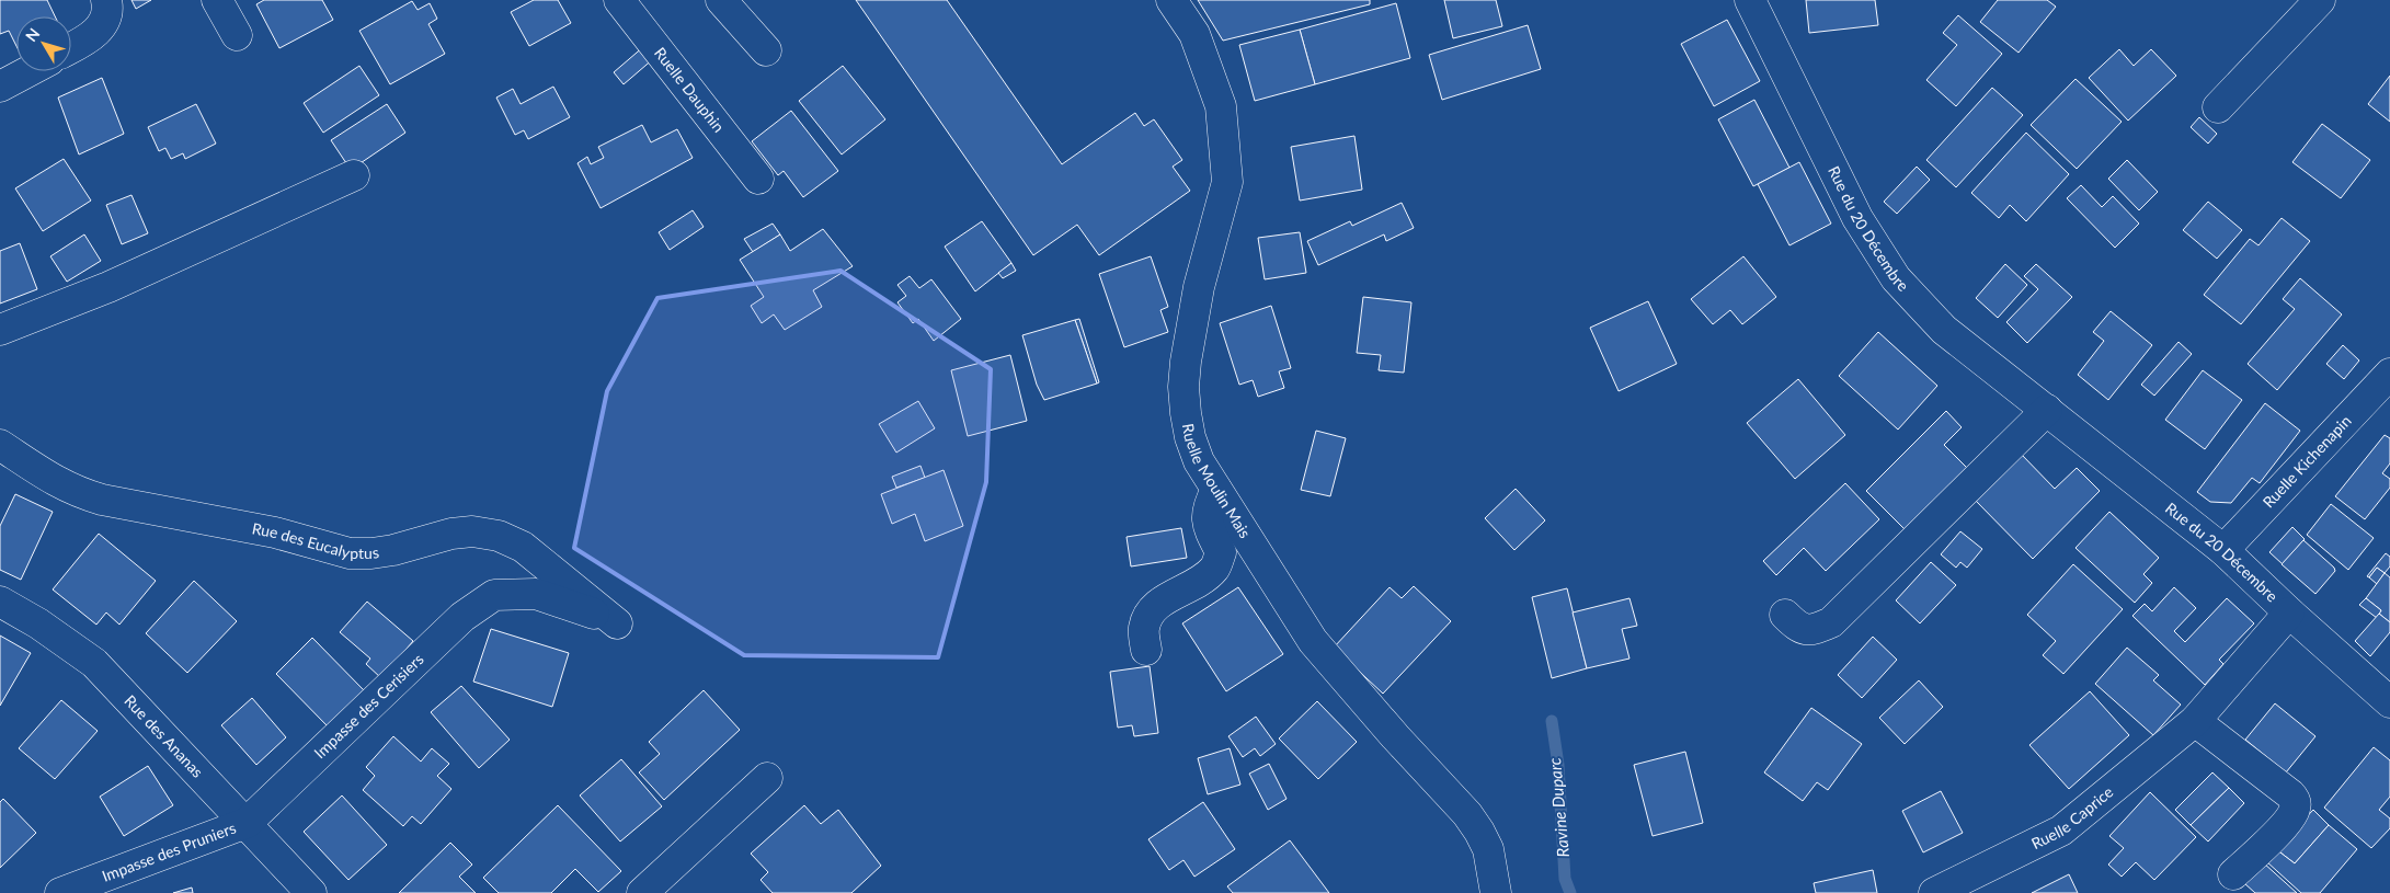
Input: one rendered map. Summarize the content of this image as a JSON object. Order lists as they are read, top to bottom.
{
  "streets": {
    "street": [
      "Ruelle Dauphin",
      "Rue du 20 Décembre",
      "Ruelle Kichenapin",
      "Ruelle Moulin Mais",
      "Rue des Eucalyptus",
      "Impasse des Cerisiers",
      "Rue des Ananas",
      "Ruelle Caprice",
      "Impasse des Pruniers"
    ]
  },
  "crossings": [
    ["Rue du 20 Décembre", "Ruelle Kichenapin"],
    ["Rue du 20 Décembre", "Ruelle Caprice"],
    ["Rue des Eucalyptus", "Impasse des Cerisiers"],
    ["Impasse des Cerisiers", "Rue des Ananas"],
    ["Impasse des Cerisiers", "Impasse des Pruniers"],
    ["Rue des Ananas", "Impasse des Pruniers"]
  ],
  "water": ["Ravine Duparc"],
  "north": "top left"
}
